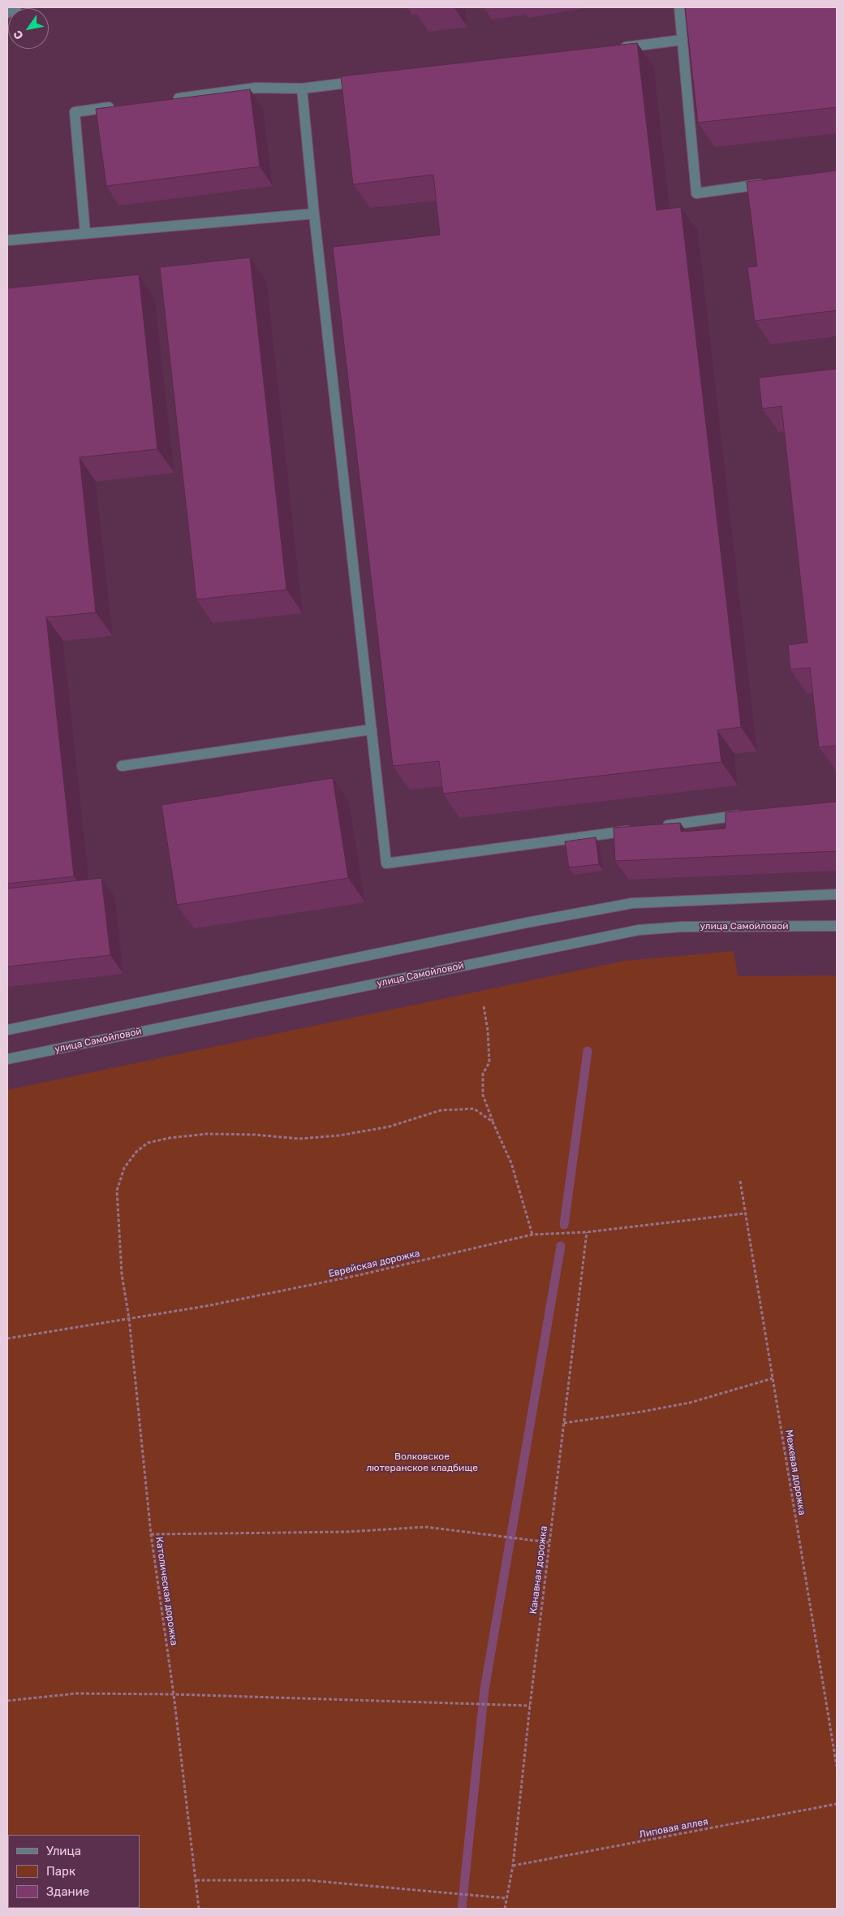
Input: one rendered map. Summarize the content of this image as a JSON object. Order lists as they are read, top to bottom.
{
  "streets": {
    "street": ["улица Самойловой"],
    "path": [
      "Еврейская дорожка",
      "Межевая дорожка",
      "Канавная дорожка",
      "Католическая дорожка",
      "Липовая аллея"
    ]
  },
  "crossings": [
    ["Еврейская дорожка", "Межевая дорожка"],
    ["Еврейская дорожка", "Канавная дорожка"],
    ["Еврейская дорожка", "Католическая дорожка"],
    ["Канавная дорожка", "Липовая аллея"]
  ],
  "parks": ["Волковское лютеранское кладбище"],
  "legend": ["Улица", "Парк", "Здание"],
  "north": "bottom left"
}
